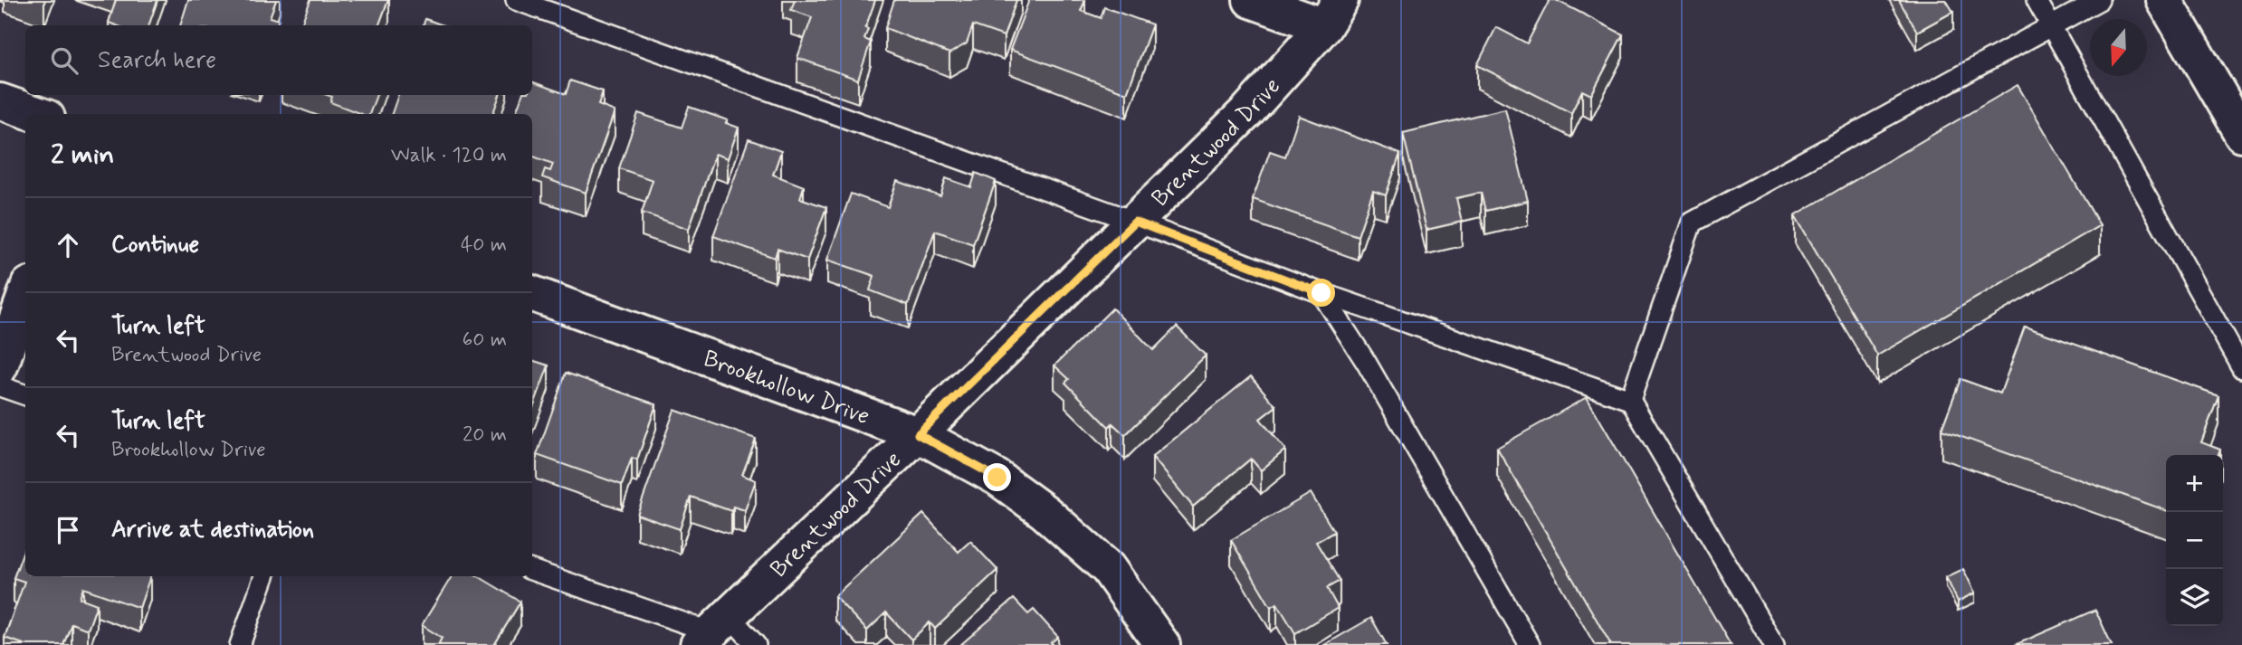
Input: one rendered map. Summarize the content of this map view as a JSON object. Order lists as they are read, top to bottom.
{
  "streets": {
    "street": ["Brentwood Drive", "Brookhollow Drive"]
  },
  "crossings": [
    ["Brentwood Drive", "Brookhollow Drive"]
  ],
  "north": "bottom",
  "page": {
    "search": "Search here",
    "heading": ["2 min", "Walk · 120 m"],
    "list": [
      ["Continue", "40 m"],
      ["Turn left", "Brentwood Drive", "60 m"],
      ["Turn left", "Brookhollow Drive", "20 m"],
      "Arrive at destination"
    ],
    "map_buttons": ["+", "−"]
  }
}
